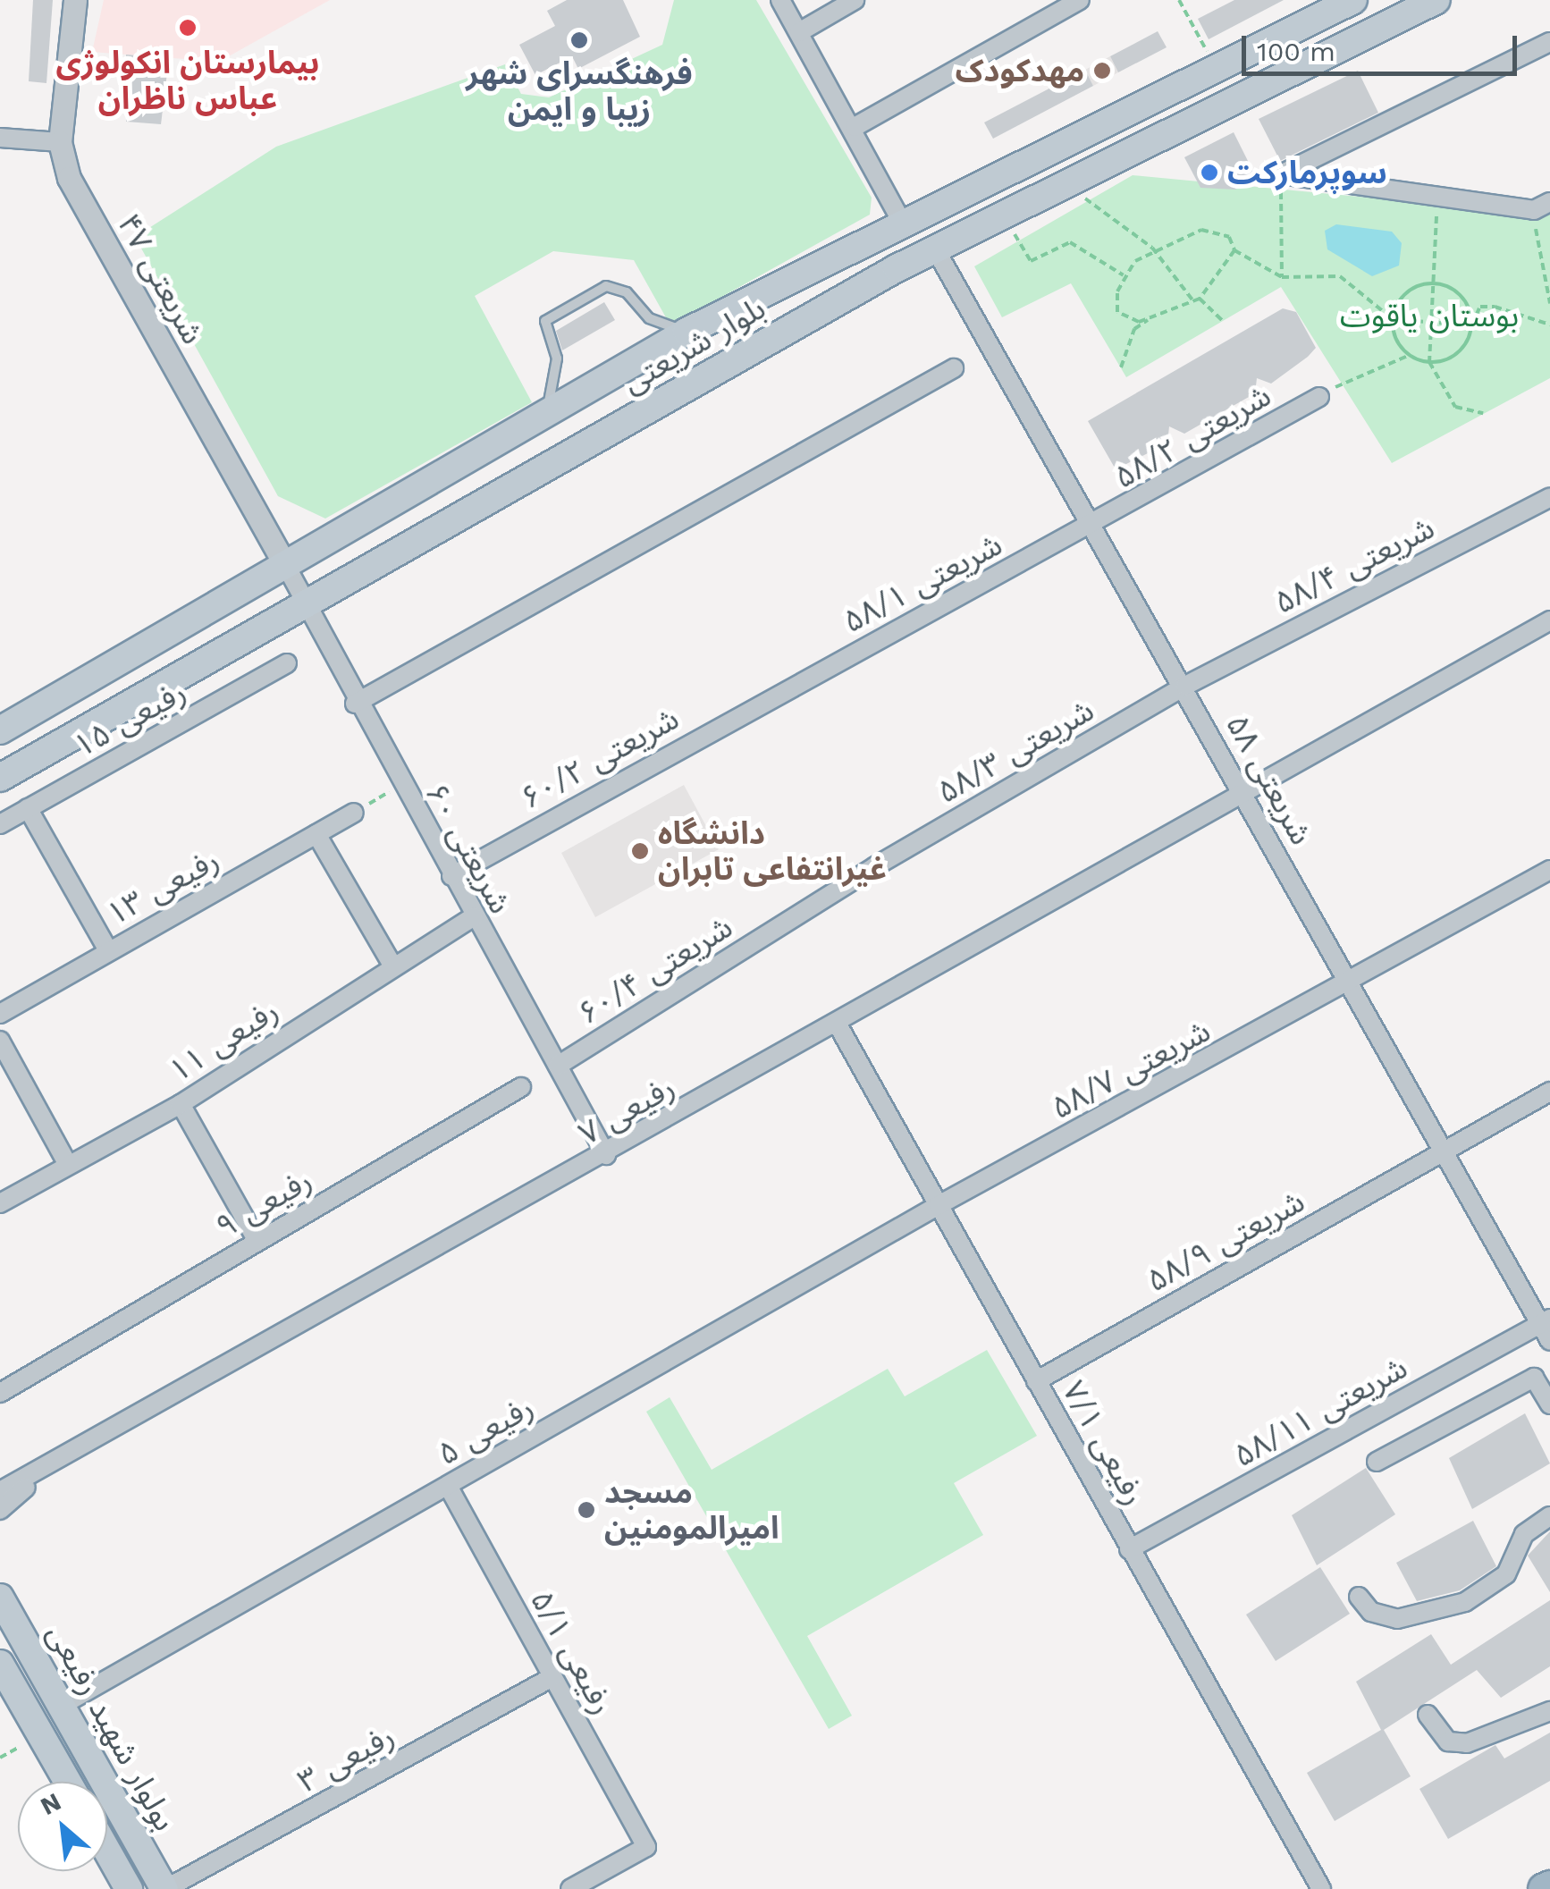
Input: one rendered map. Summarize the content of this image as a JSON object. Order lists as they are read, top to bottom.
{
  "streets": {
    "main road": ["بلوار شریعتی", "بولوار شهید رفیعی"],
    "street": [
      "شریعتی ۴۷",
      "شریعتی ۵۸/۲",
      "شریعتی ۵۸/۴",
      "شریعتی ۵۸/۱",
      "رفیعی ۱۵",
      "شریعتی ۵۸/۳",
      "شریعتی ۶۰/۲",
      "شریعتی ۵۸",
      "شریعتی ۶۰",
      "رفیعی ۱۳",
      "شریعتی ۶۰/۴",
      "رفیعی ۱۱",
      "شریعتی ۵۸/۷",
      "رفیعی ۷",
      "رفیعی ۹",
      "شریعتی ۵۸/۹",
      "شریعتی ۵۸/۱۱",
      "رفیعی ۵",
      "رفیعی ۷/۱",
      "رفیعی ۵/۱",
      "رفیعی ۳"
    ]
  },
  "crossings": [
    ["شریعتی ۴۷", "بلوار شریعتی"],
    ["شریعتی ۴۷", "شریعتی ۶۰"],
    ["بلوار شریعتی", "شریعتی ۵۸"],
    ["بلوار شریعتی", "شریعتی ۶۰"],
    ["شریعتی ۵۸/۲", "شریعتی ۵۸/۱"],
    ["شریعتی ۵۸/۲", "شریعتی ۵۸"],
    ["شریعتی ۵۸/۴", "شریعتی ۵۸/۳"],
    ["شریعتی ۵۸/۴", "شریعتی ۵۸"],
    ["شریعتی ۵۸/۱", "شریعتی ۶۰/۲"],
    ["شریعتی ۵۸/۱", "شریعتی ۵۸"],
    ["شریعتی ۵۸/۳", "شریعتی ۵۸"],
    ["شریعتی ۵۸/۳", "شریعتی ۶۰/۴"],
    ["شریعتی ۶۰/۲", "شریعتی ۶۰"],
    ["شریعتی ۵۸", "شریعتی ۵۸/۷"],
    ["شریعتی ۵۸", "رفیعی ۷"],
    ["شریعتی ۵۸", "شریعتی ۵۸/۹"],
    ["شریعتی ۵۸", "شریعتی ۵۸/۱۱"],
    ["شریعتی ۶۰", "شریعتی ۶۰/۴"],
    ["شریعتی ۶۰", "رفیعی ۱۱"],
    ["شریعتی ۶۰", "رفیعی ۷"],
    ["شریعتی ۵۸/۷", "رفیعی ۵"],
    ["شریعتی ۵۸/۷", "رفیعی ۷/۱"],
    ["رفیعی ۷", "رفیعی ۷/۱"],
    ["شریعتی ۵۸/۹", "رفیعی ۷/۱"],
    ["شریعتی ۵۸/۱۱", "رفیعی ۷/۱"],
    ["رفیعی ۵", "رفیعی ۷/۱"],
    ["رفیعی ۵", "رفیعی ۵/۱"],
    ["رفیعی ۵", "بولوار شهید رفیعی"],
    ["رفیعی ۵/۱", "رفیعی ۳"],
    ["بولوار شهید رفیعی", "رفیعی ۳"]
  ],
  "parks": ["بوستان یاقوت"],
  "places": [
    "بیمارستان انکولوژی عباس ناظران",
    "فرهنگسرای شهر زیبا و ایمن",
    "مهدکودک",
    "سوپرمارکت",
    "دانشگاه غیرانتفاعی تابران",
    "مسجد امیرالمومنین"
  ],
  "scale_bar": "100 m",
  "north": "top left"
}
